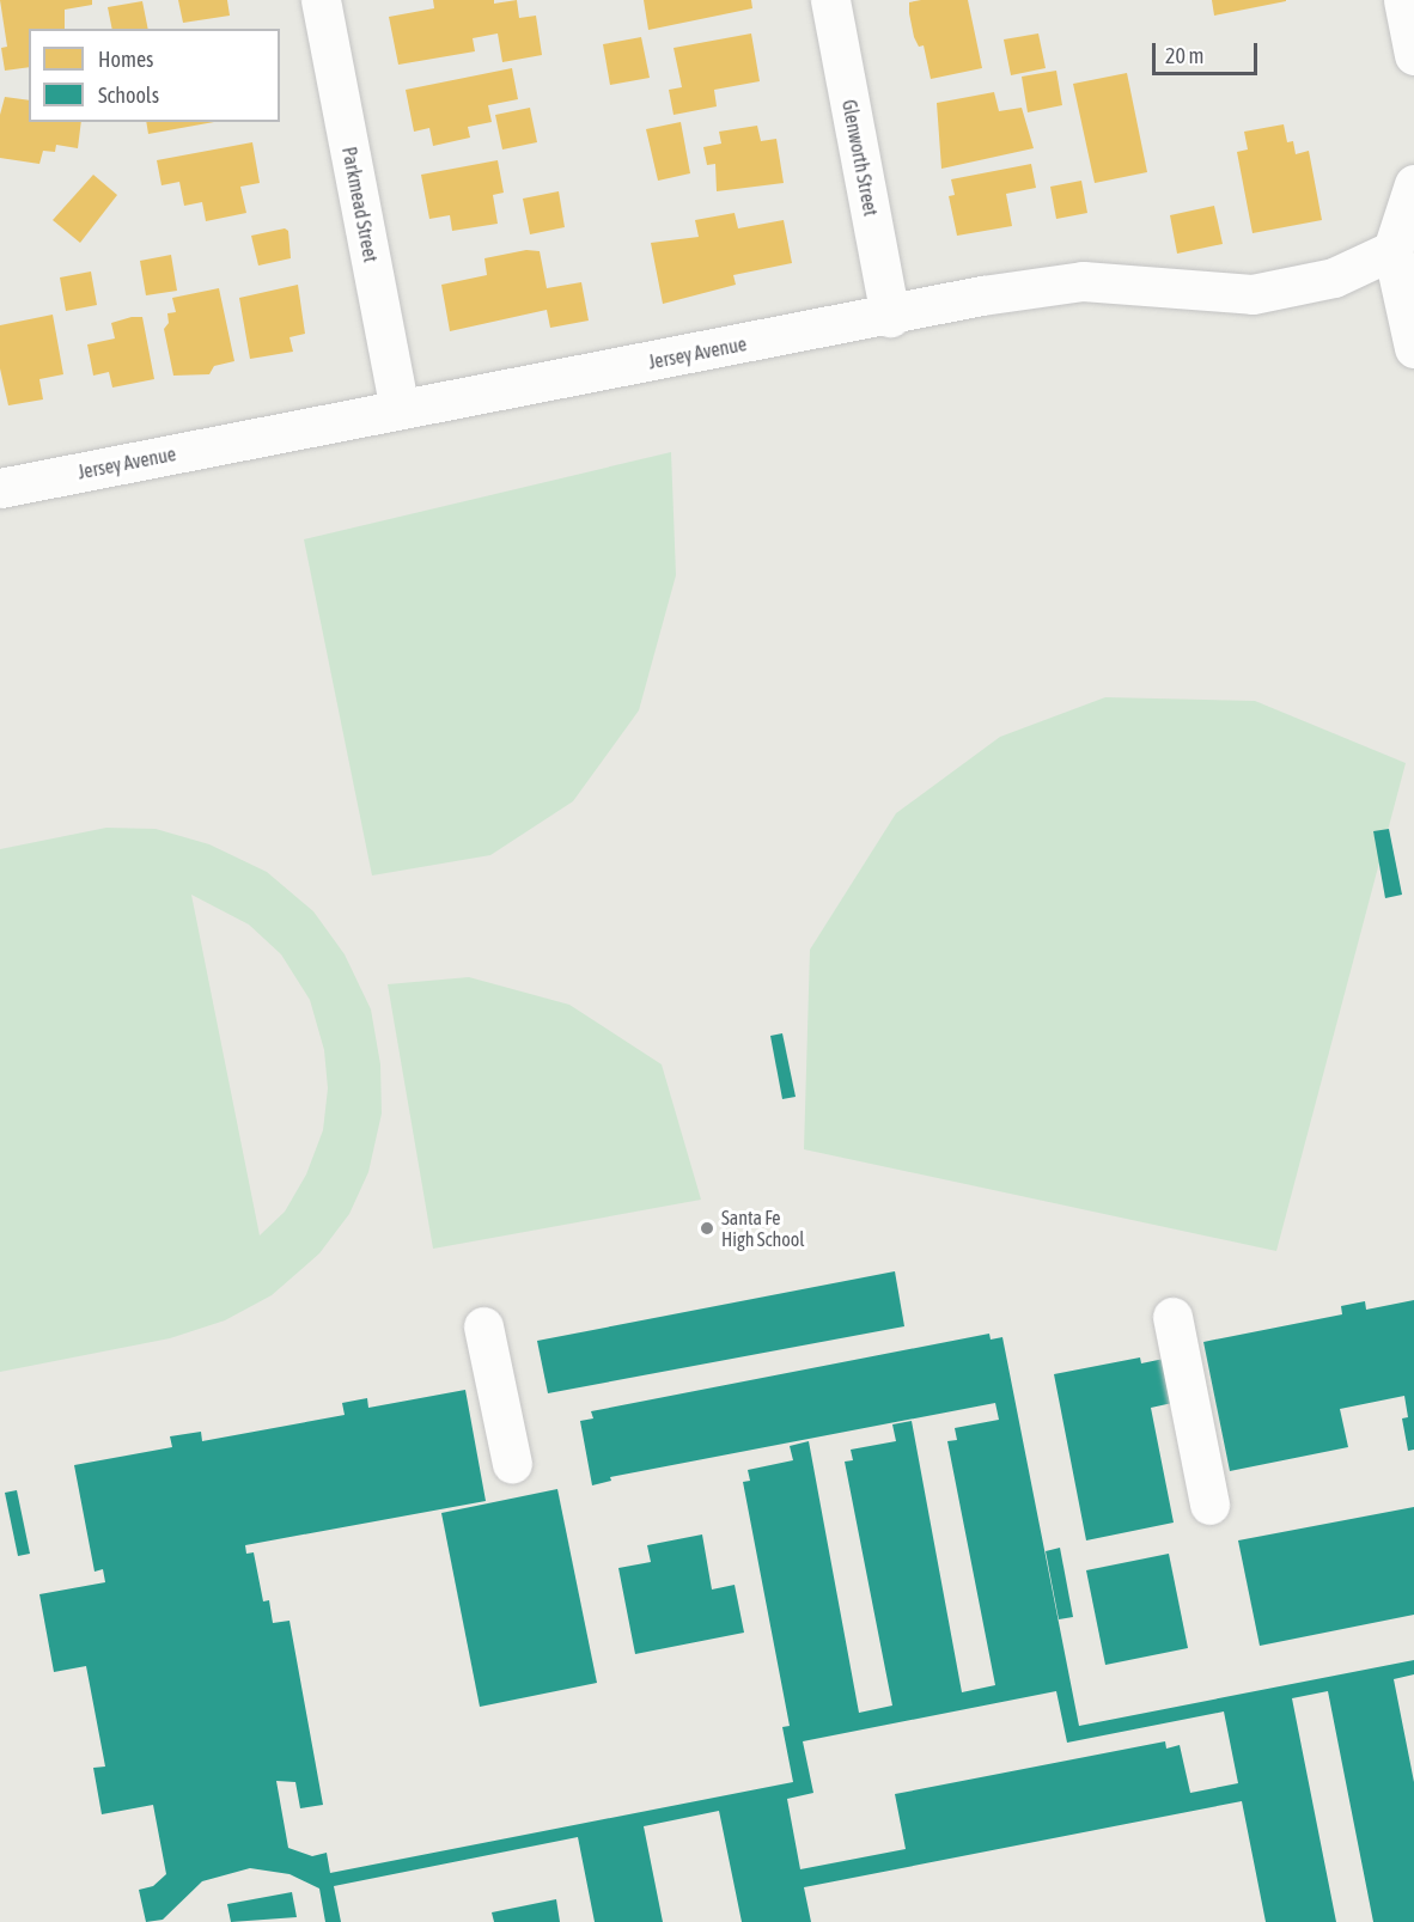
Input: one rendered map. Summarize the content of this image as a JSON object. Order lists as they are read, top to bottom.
{
  "streets": {
    "street": ["Glenworth Street", "Parkmead Street", "Jersey Avenue"]
  },
  "crossings": [
    ["Glenworth Street", "Jersey Avenue"],
    ["Parkmead Street", "Jersey Avenue"]
  ],
  "places": ["Santa Fe High School"],
  "legend": ["Homes", "Schools"],
  "scale_bar": "20 m"
}
